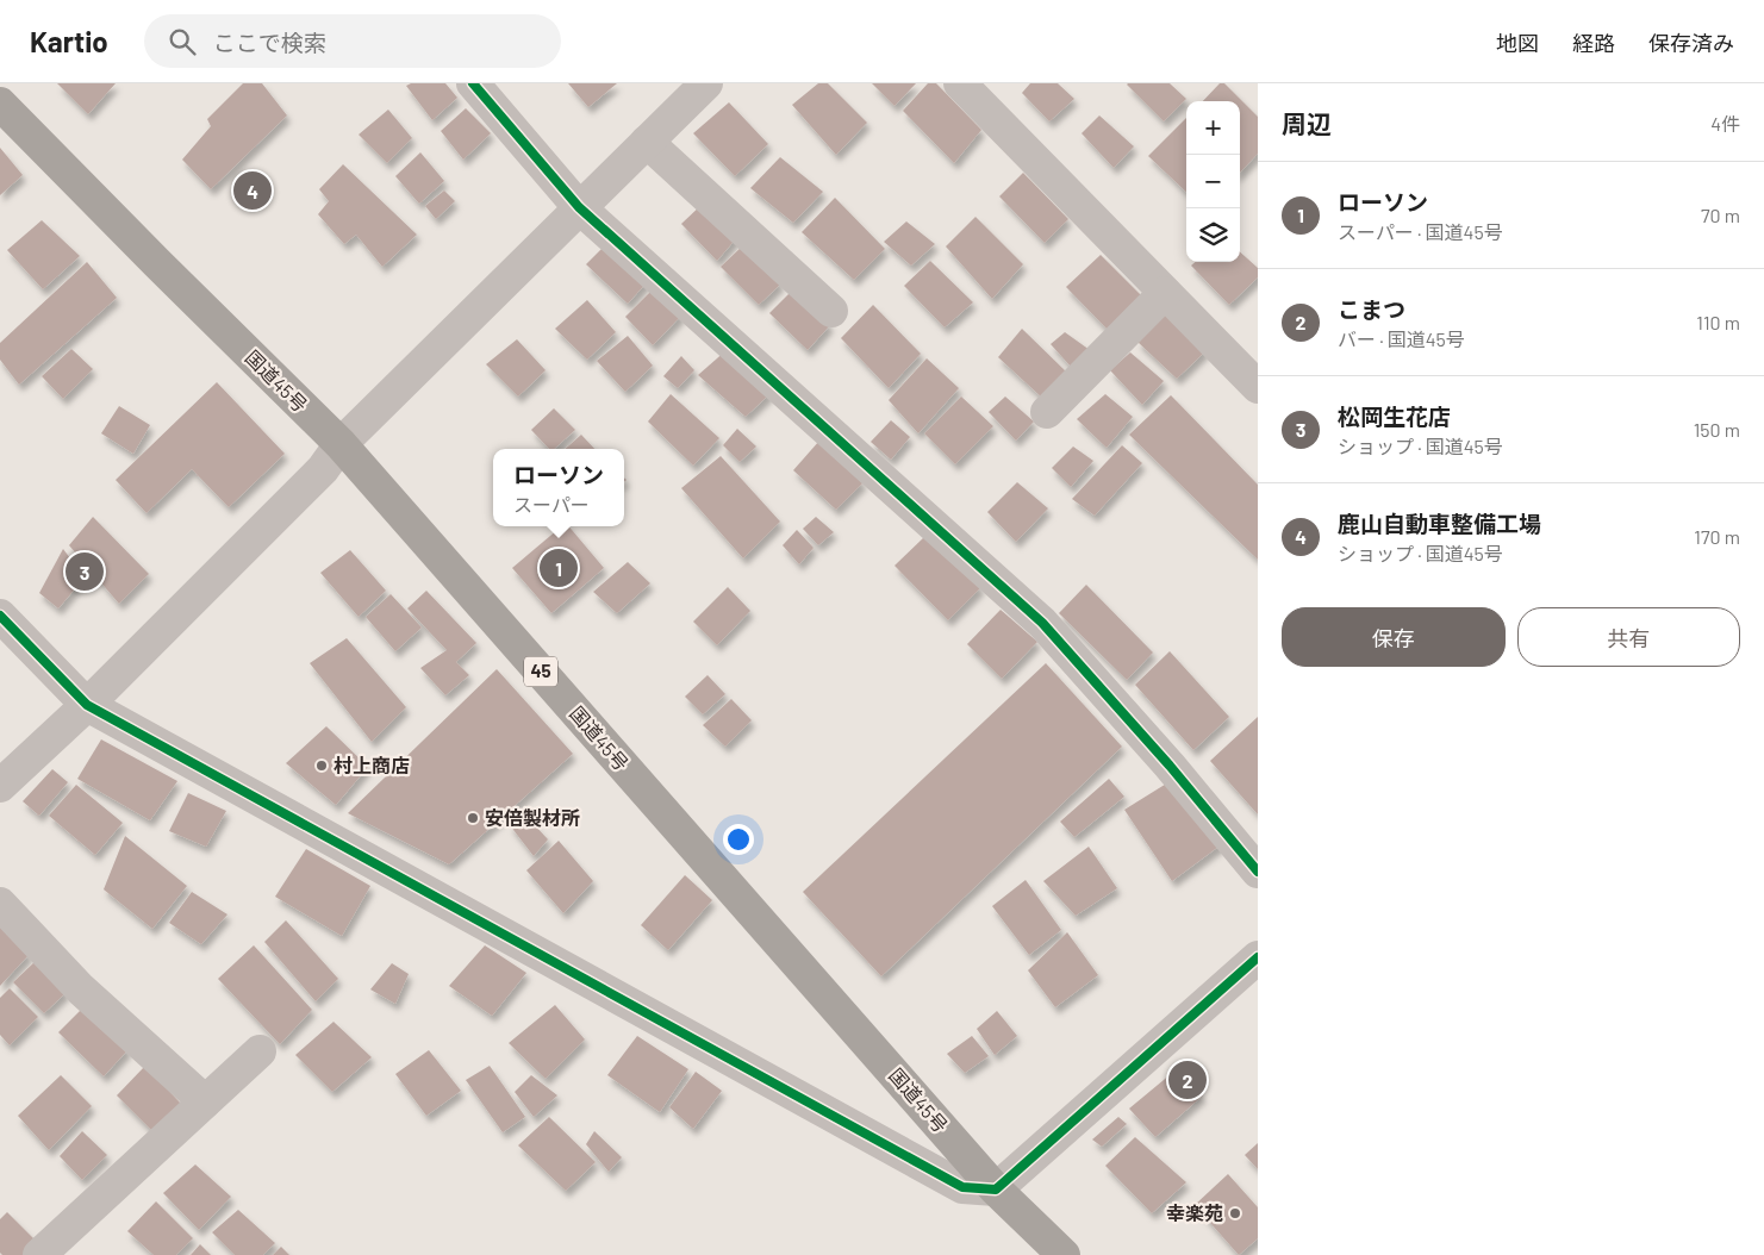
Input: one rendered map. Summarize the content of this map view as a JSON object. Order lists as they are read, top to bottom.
{
  "streets": {
    "highway": ["国道45号", "45"]
  },
  "places": ["村上商店", "安倍製材所", "幸楽苑"],
  "page": {
    "header": "Kartio",
    "search": "ここで検索",
    "nav": ["地図", "経路", "保存済み"],
    "heading": ["周辺", "4件"],
    "map_buttons": ["+", "−"],
    "list": [
      {
        "mark": "1",
        "name": "ローソン",
        "note": "スーパー · 国道45号",
        "value": "70 m"
      },
      {
        "mark": "2",
        "name": "こまつ",
        "note": "バー · 国道45号",
        "value": "110 m"
      },
      {
        "mark": "3",
        "name": "松岡生花店",
        "note": "ショップ · 国道45号",
        "value": "150 m"
      },
      {
        "mark": "4",
        "name": "鹿山自動車整備工場",
        "note": "ショップ · 国道45号",
        "value": "170 m"
      }
    ],
    "pins": [
      "4",
      "1",
      "3",
      "2"
    ],
    "popup": ["ローソン", "スーパー"],
    "buttons": ["保存", "共有"]
  }
}
